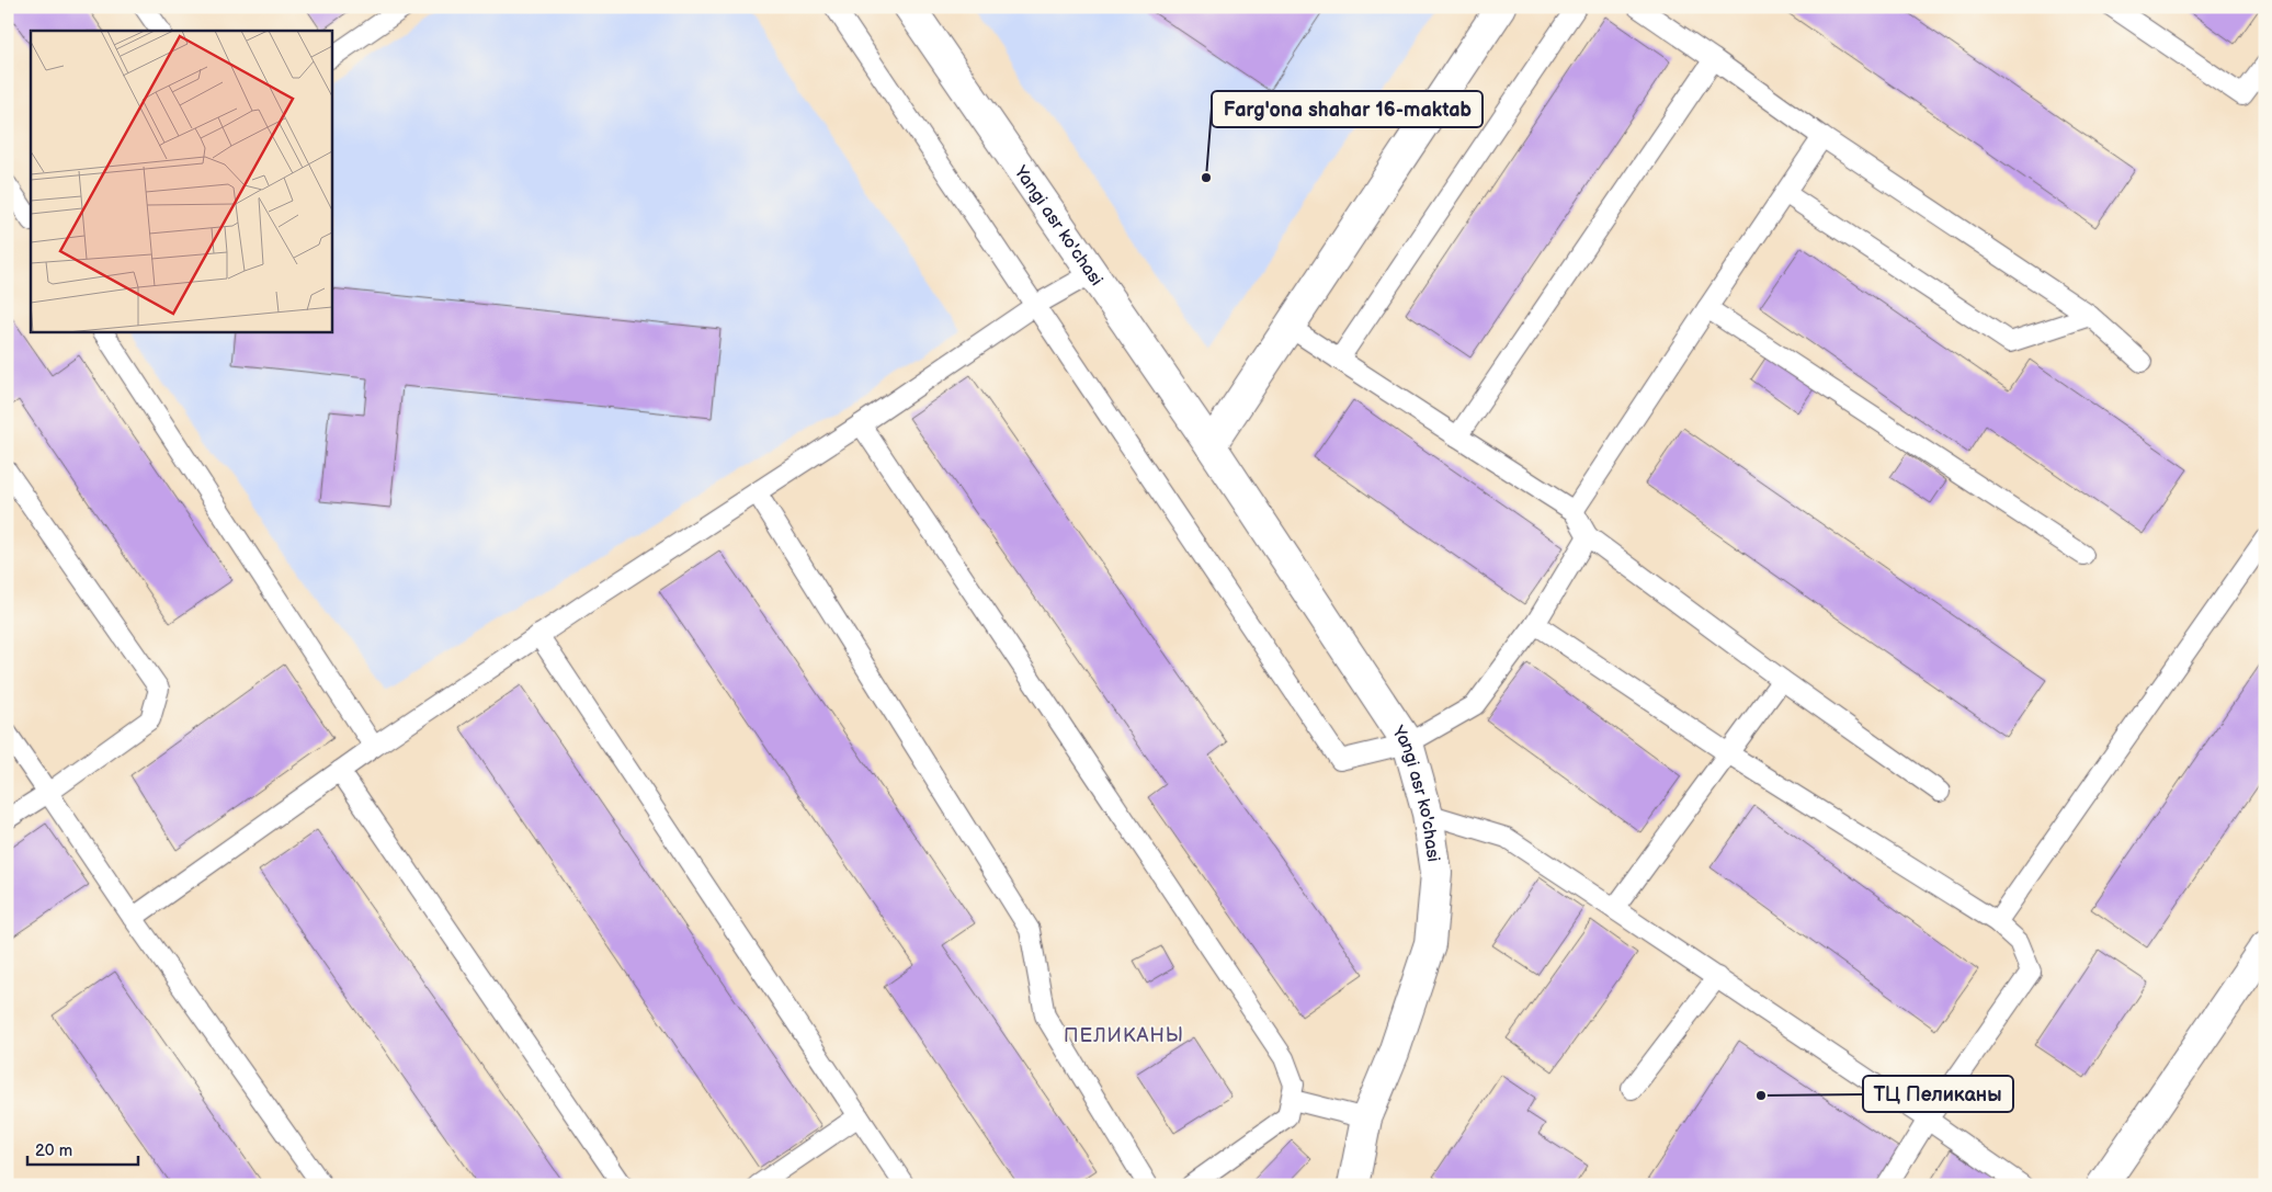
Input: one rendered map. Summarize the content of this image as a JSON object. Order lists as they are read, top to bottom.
{
  "streets": {
    "street": ["Yangi asr ko'chasi"]
  },
  "districts": ["ПЕЛИКАНЫ"],
  "places": ["Farg'ona shahar 16-maktab", "ТЦ Пеликаны"],
  "scale_bar": "20 m"
}
